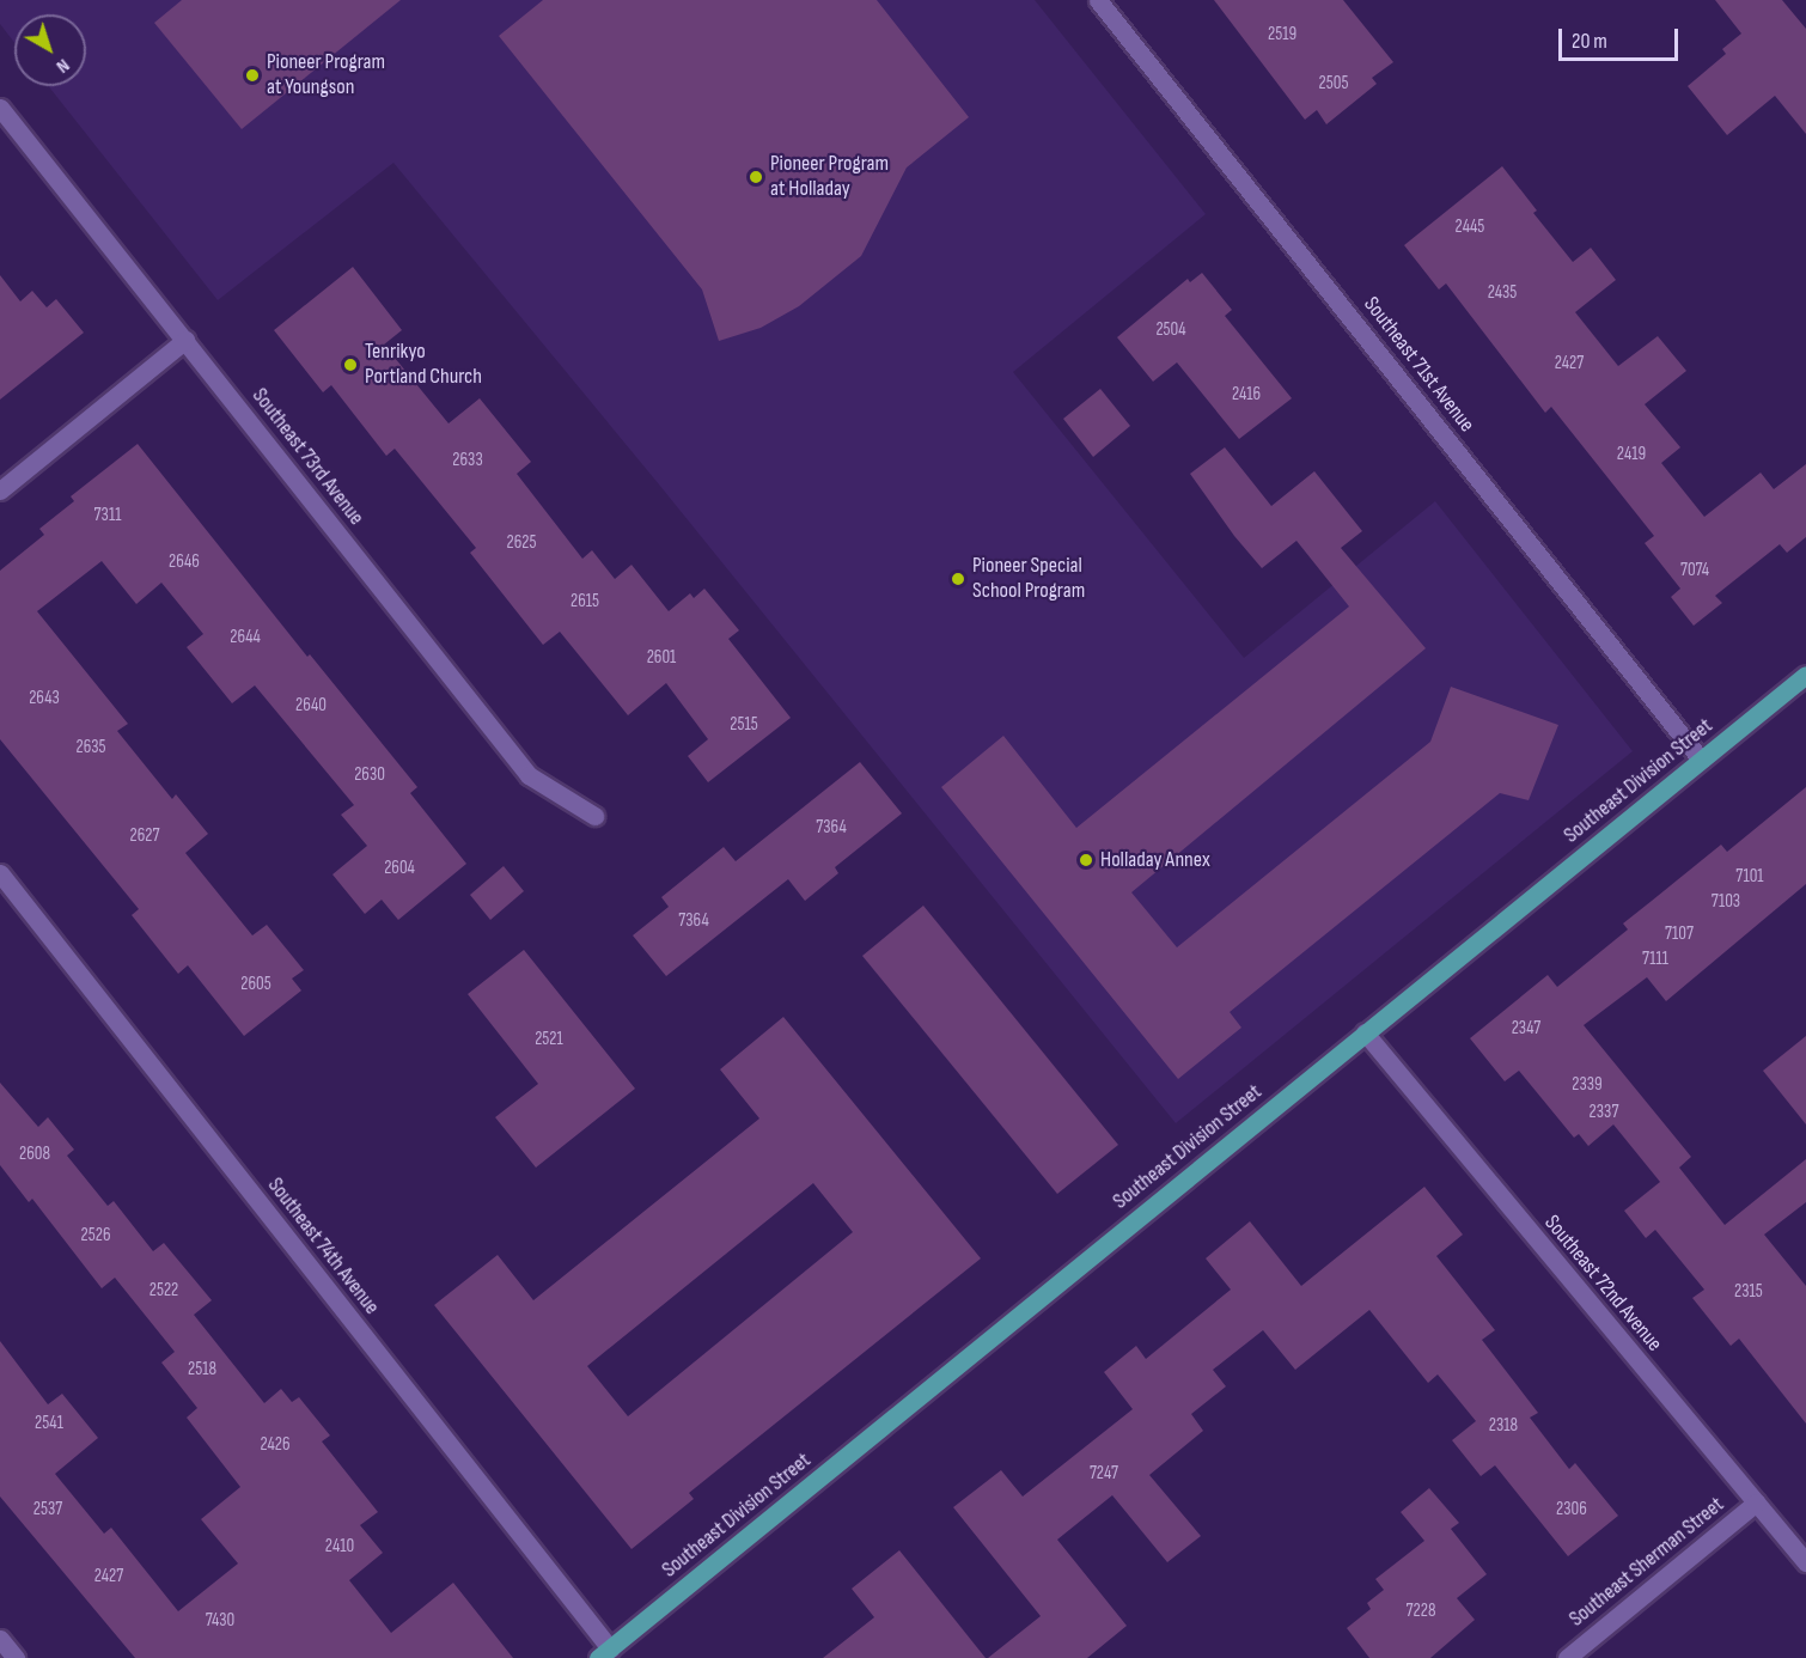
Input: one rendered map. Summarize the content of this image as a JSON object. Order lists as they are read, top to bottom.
{
  "streets": {
    "main road": ["Southeast Division Street"],
    "street": [
      "Southeast 71st Avenue",
      "Southeast 73rd Avenue",
      "Southeast 74th Avenue",
      "Southeast 72nd Avenue",
      "Southeast Sherman Street"
    ]
  },
  "crossings": [
    ["Southeast 71st Avenue", "Southeast Division Street"],
    ["Southeast Division Street", "Southeast 74th Avenue"],
    ["Southeast Division Street", "Southeast 72nd Avenue"],
    ["Southeast 72nd Avenue", "Southeast Sherman Street"]
  ],
  "places": [
    "Pioneer Program at Youngson",
    "Pioneer Program at Holladay",
    "Tenrikyo Portland Church",
    "Pioneer Special School Program",
    "Holladay Annex"
  ],
  "house_numbers": [
    "2519",
    "2505",
    "2445",
    "2435",
    "2504",
    "2427",
    "2416",
    "2419",
    "2633",
    "7311",
    "2625",
    "2646",
    "7074",
    "2615",
    "2644",
    "2601",
    "2643",
    "2640",
    "2515",
    "2635",
    "2630",
    "7364",
    "2627",
    "2604",
    "7101",
    "7103",
    "7364",
    "7107",
    "7111",
    "2605",
    "2347",
    "2521",
    "2339",
    "2337",
    "2608",
    "2526",
    "2522",
    "2315",
    "2518",
    "2541",
    "2318",
    "2426",
    "7247",
    "2537",
    "2306",
    "2410",
    "2427",
    "7228",
    "7430"
  ],
  "scale_bar": "20 m",
  "north": "bottom right"
}
